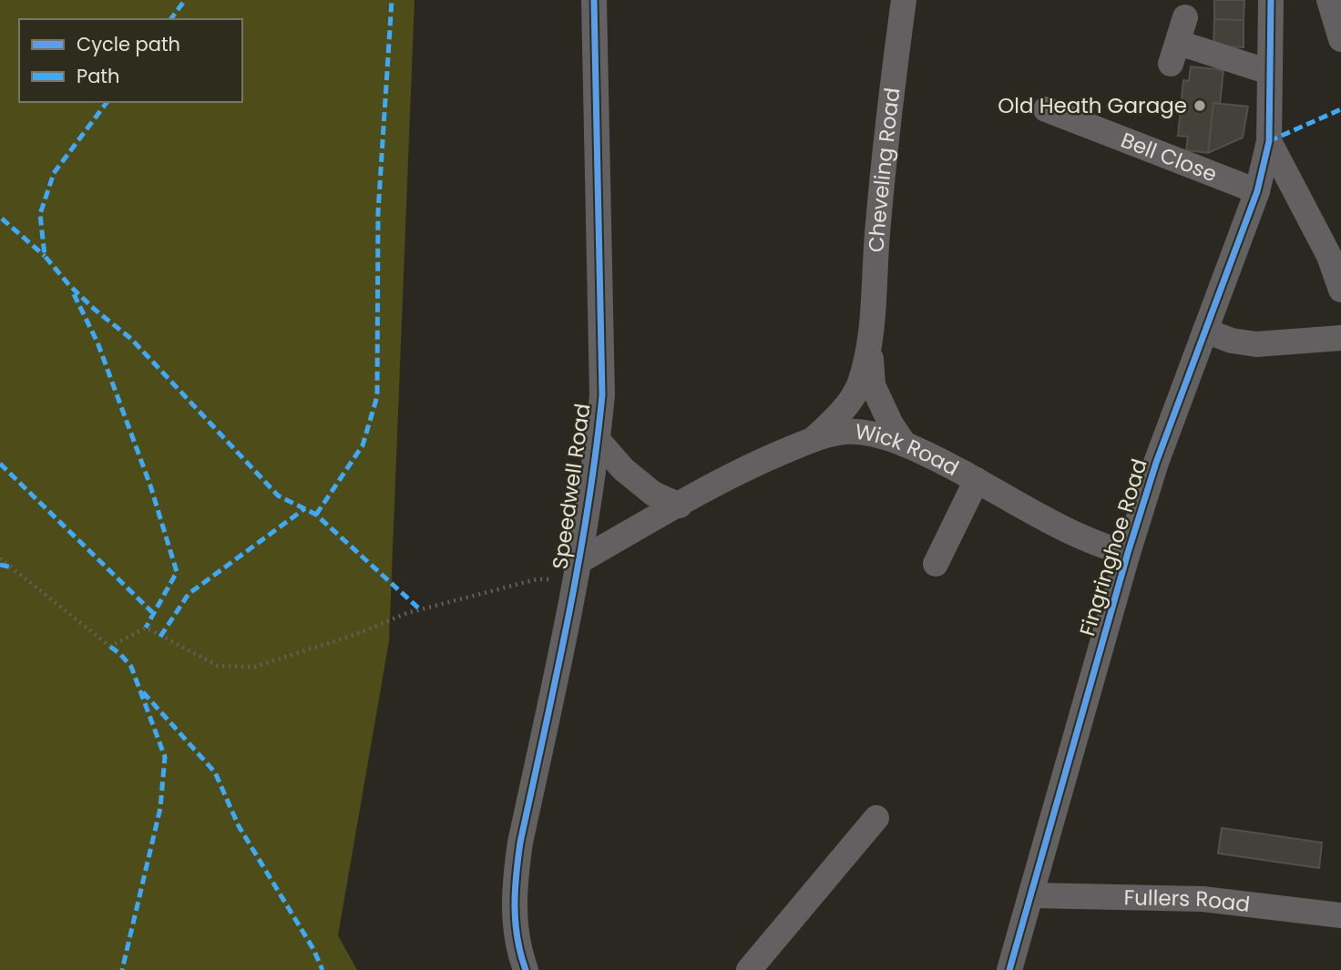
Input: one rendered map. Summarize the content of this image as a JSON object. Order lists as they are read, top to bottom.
{
  "streets": {
    "street": [
      "Bell Close",
      "Cheveling Road",
      "Wick Road",
      "Speedwell Road",
      "Fingringhoe Road",
      "Fullers Road"
    ]
  },
  "crossings": [
    ["Bell Close", "Fingringhoe Road"],
    ["Cheveling Road", "Wick Road"],
    ["Wick Road", "Speedwell Road"],
    ["Wick Road", "Fingringhoe Road"],
    ["Fingringhoe Road", "Fullers Road"]
  ],
  "places": ["Old Heath Garage"],
  "legend": ["Cycle path", "Path"]
}
